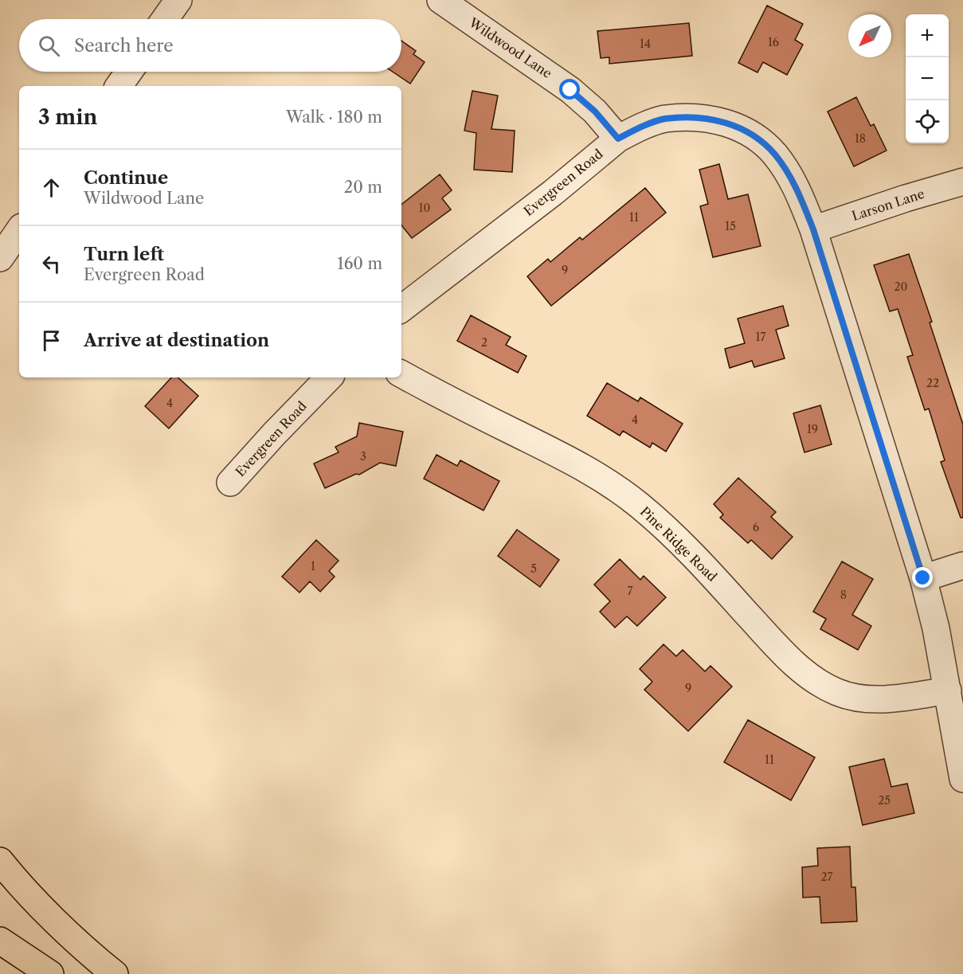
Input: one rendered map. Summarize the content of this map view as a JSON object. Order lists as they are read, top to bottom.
{
  "streets": {
    "street": [
      "Wildwood Lane",
      "Evergreen Road",
      "Larson Lane",
      "Pine Ridge Road"
    ]
  },
  "crossings": [
    ["Wildwood Lane", "Evergreen Road"],
    ["Evergreen Road", "Larson Lane"],
    ["Evergreen Road", "Pine Ridge Road"]
  ],
  "house_numbers": [
    "16",
    "14",
    "18",
    "10",
    "11",
    "15",
    "9",
    "20",
    "17",
    "2",
    "22",
    "4",
    "4",
    "19",
    "3",
    "6",
    "1",
    "5",
    "7",
    "8",
    "9",
    "11",
    "25",
    "27"
  ],
  "north": "bottom left",
  "page": {
    "map_buttons": ["+", "−"],
    "search": "Search here",
    "heading": ["3 min", "Walk · 180 m"],
    "list": [
      ["Continue", "Wildwood Lane", "20 m"],
      ["Turn left", "Evergreen Road", "160 m"],
      "Arrive at destination"
    ]
  }
}
